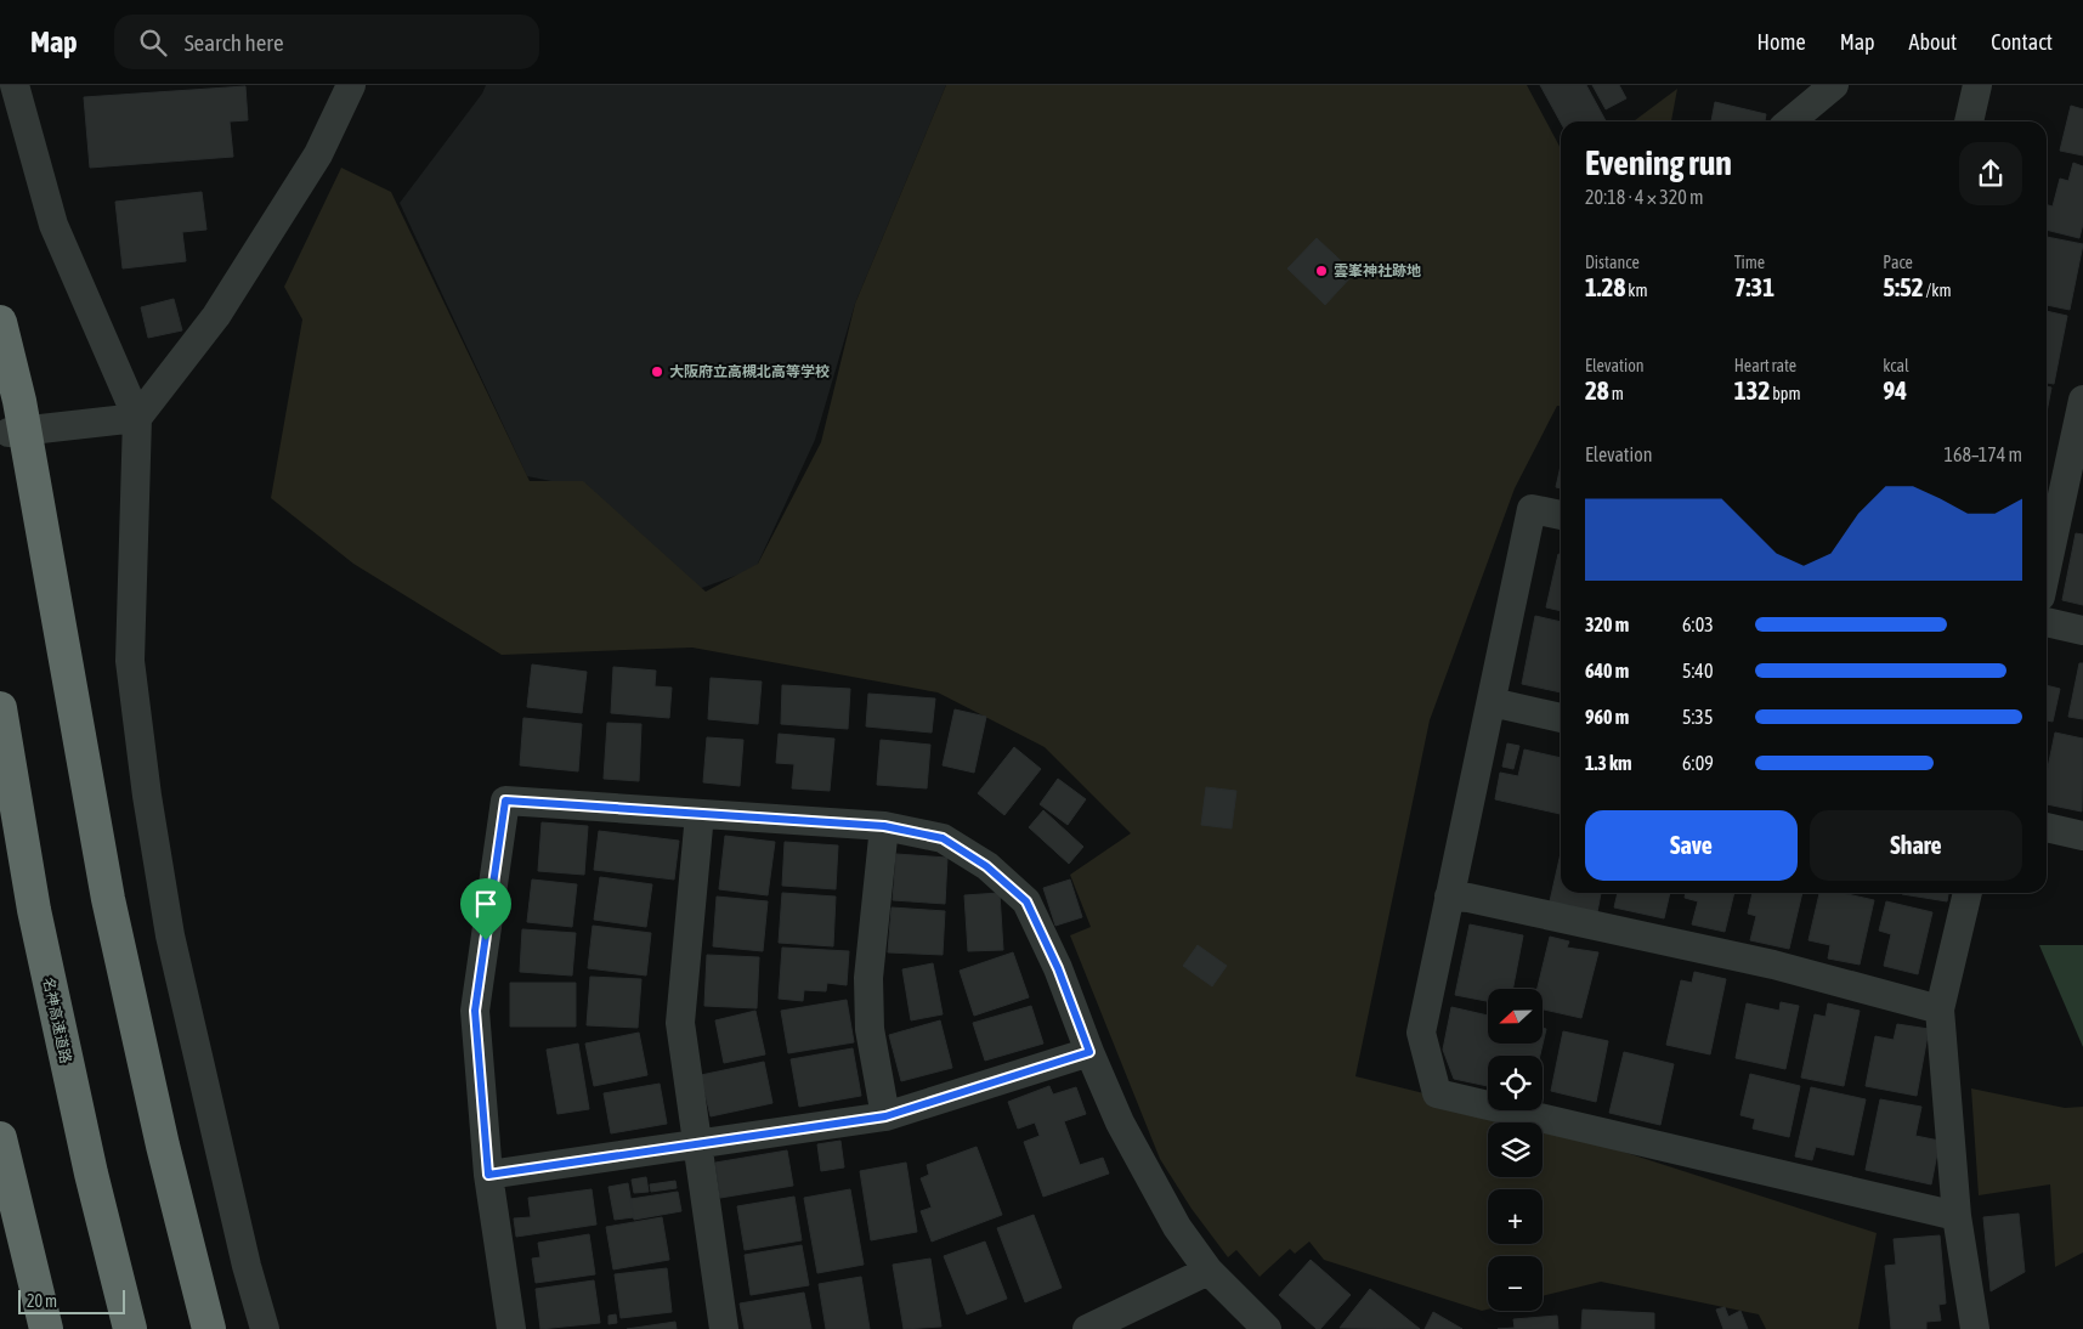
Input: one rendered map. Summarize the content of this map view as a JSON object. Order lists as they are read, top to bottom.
{
  "streets": {
    "highway": ["名神高速道路"]
  },
  "places": ["雲峯神社跡地", "大阪府立高槻北高等学校"],
  "scale_bar": "20 m",
  "north": "left",
  "page": {
    "header": "Map",
    "search": "Search here",
    "nav": [
      "Home",
      "Map",
      "About",
      "Contact"
    ],
    "heading": ["Evening run", "20:18 · 4 × 320 m"],
    "stats": [
      ["Distance", "1.28 km"],
      ["Time", "7:31"],
      ["Pace", "5:52 /km"],
      ["Elevation", "28 m"],
      ["Heart rate", "132 bpm"],
      ["kcal", "94"]
    ],
    "chart": ["Elevation", "168–174 m"],
    "list": [
      {
        "name": "320 m",
        "note": "6:03"
      },
      {
        "name": "640 m",
        "note": "5:40"
      },
      {
        "name": "960 m",
        "note": "5:35"
      },
      {
        "name": "1.3 km",
        "note": "6:09"
      }
    ],
    "buttons": ["Save", "Share"],
    "map_buttons": ["+", "−"],
    "scale": "20 m"
  }
}
